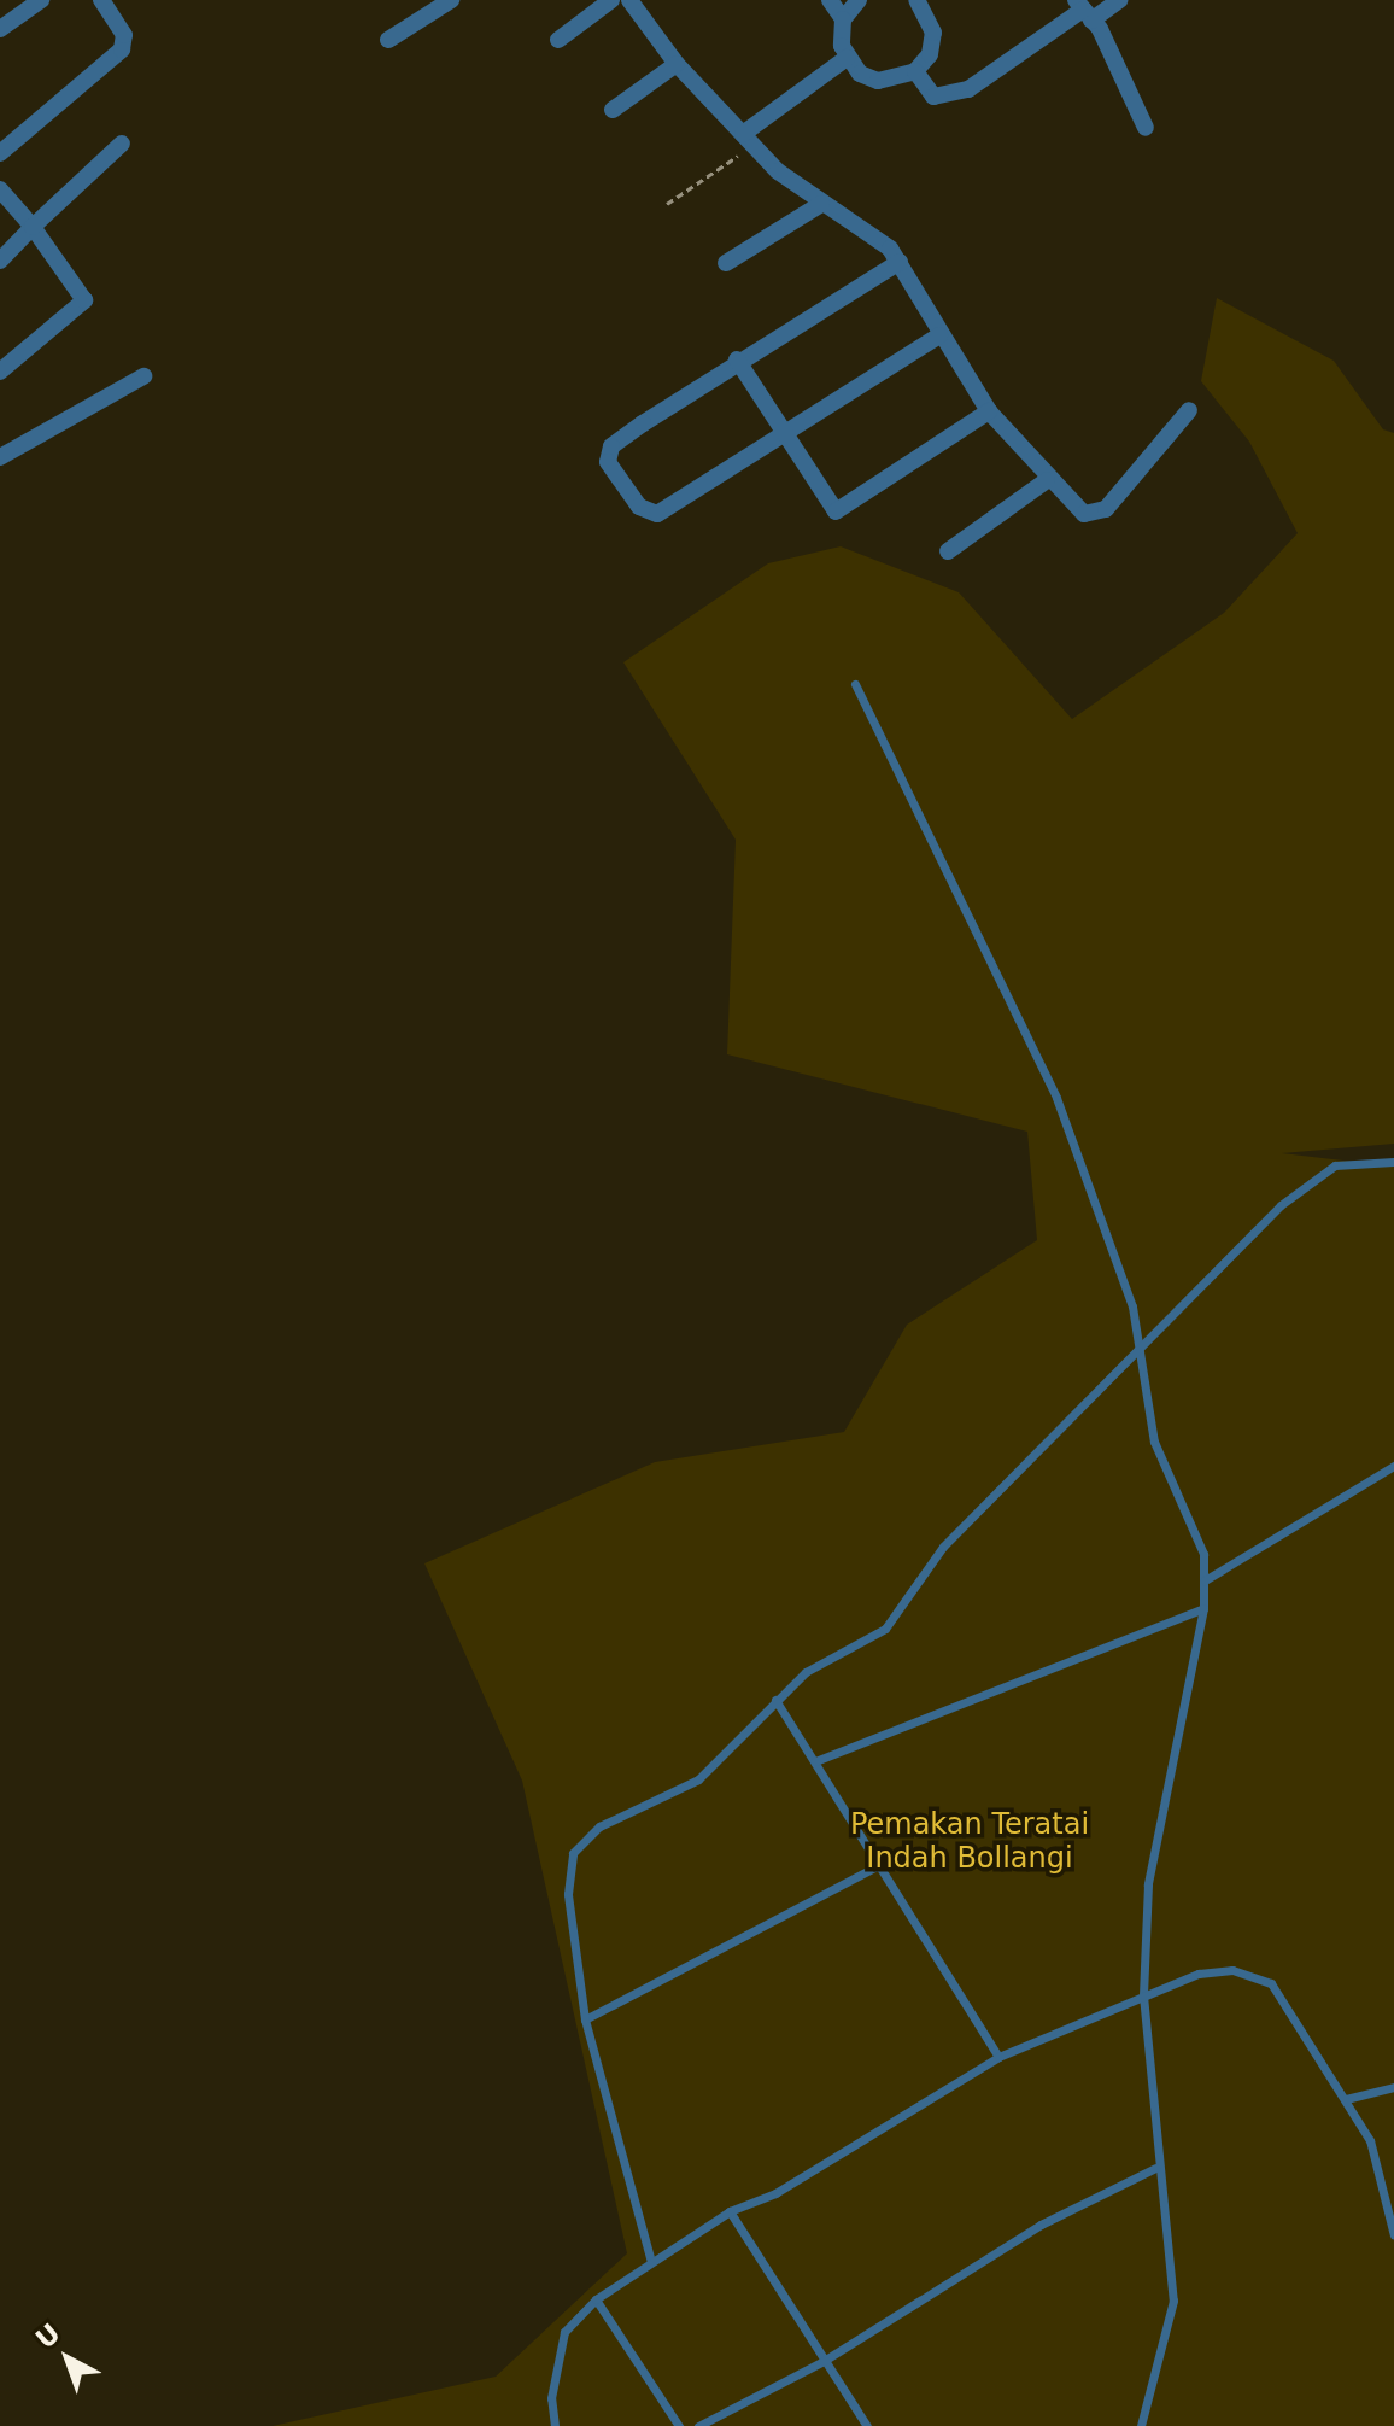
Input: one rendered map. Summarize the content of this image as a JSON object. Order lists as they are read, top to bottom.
{
  "parks": ["Pemakan Teratai Indah Bollangi"],
  "north": "top left"
}
